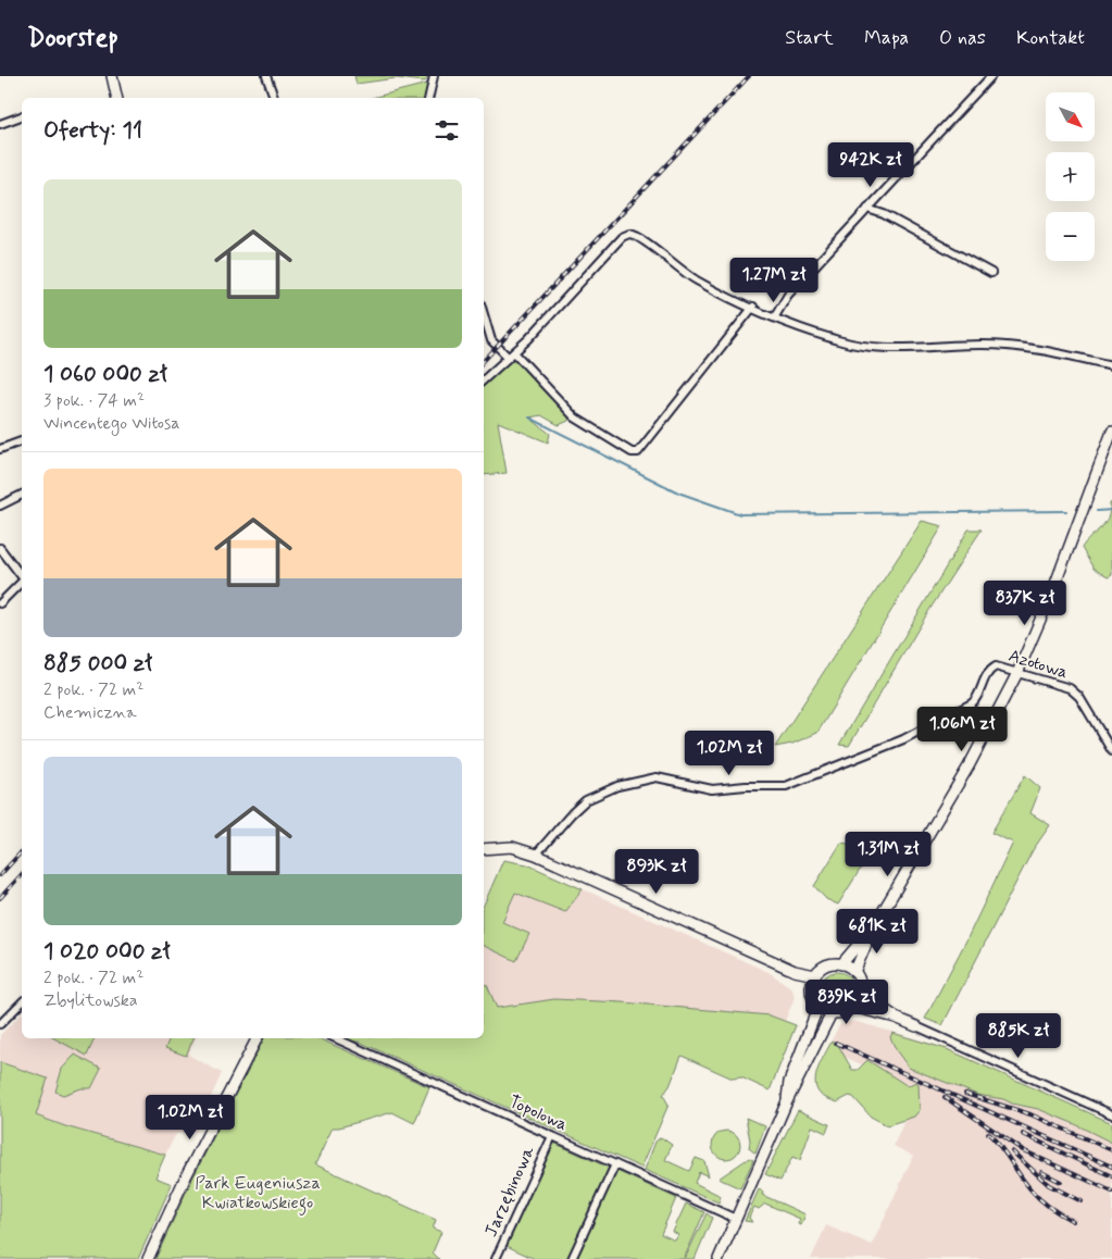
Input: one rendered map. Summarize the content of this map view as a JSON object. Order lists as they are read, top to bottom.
{
  "streets": {
    "street": ["Azotowa", "Topolowa", "Jarzębinowa"]
  },
  "crossings": [
    ["Topolowa", "Jarzębinowa"]
  ],
  "parks": ["Park Eugeniusza Kwiatkowskiego"],
  "north": "bottom right",
  "page": {
    "header": "Doorstep",
    "nav": [
      "Start",
      "Mapa",
      "O nas",
      "Kontakt"
    ],
    "map_buttons": ["+", "−"],
    "heading": "Oferty: 11",
    "price": [
      "942K zł",
      "1.27M zł",
      "837K zł",
      "1.06M zł",
      "1.02M zł",
      "1.31M zł",
      "893K zł",
      "681K zł",
      "839K zł",
      "885K zł",
      "1.02M zł"
    ],
    "list": [
      {
        "name": "1 060 000 zł",
        "note": "3 pok. · 74 m² · Wincentego Witosa"
      },
      {
        "name": "885 000 zł",
        "note": "2 pok. · 72 m² · Chemiczna"
      },
      {
        "name": "1 020 000 zł",
        "note": "2 pok. · 72 m² · Zbylitowska"
      }
    ]
  }
}
